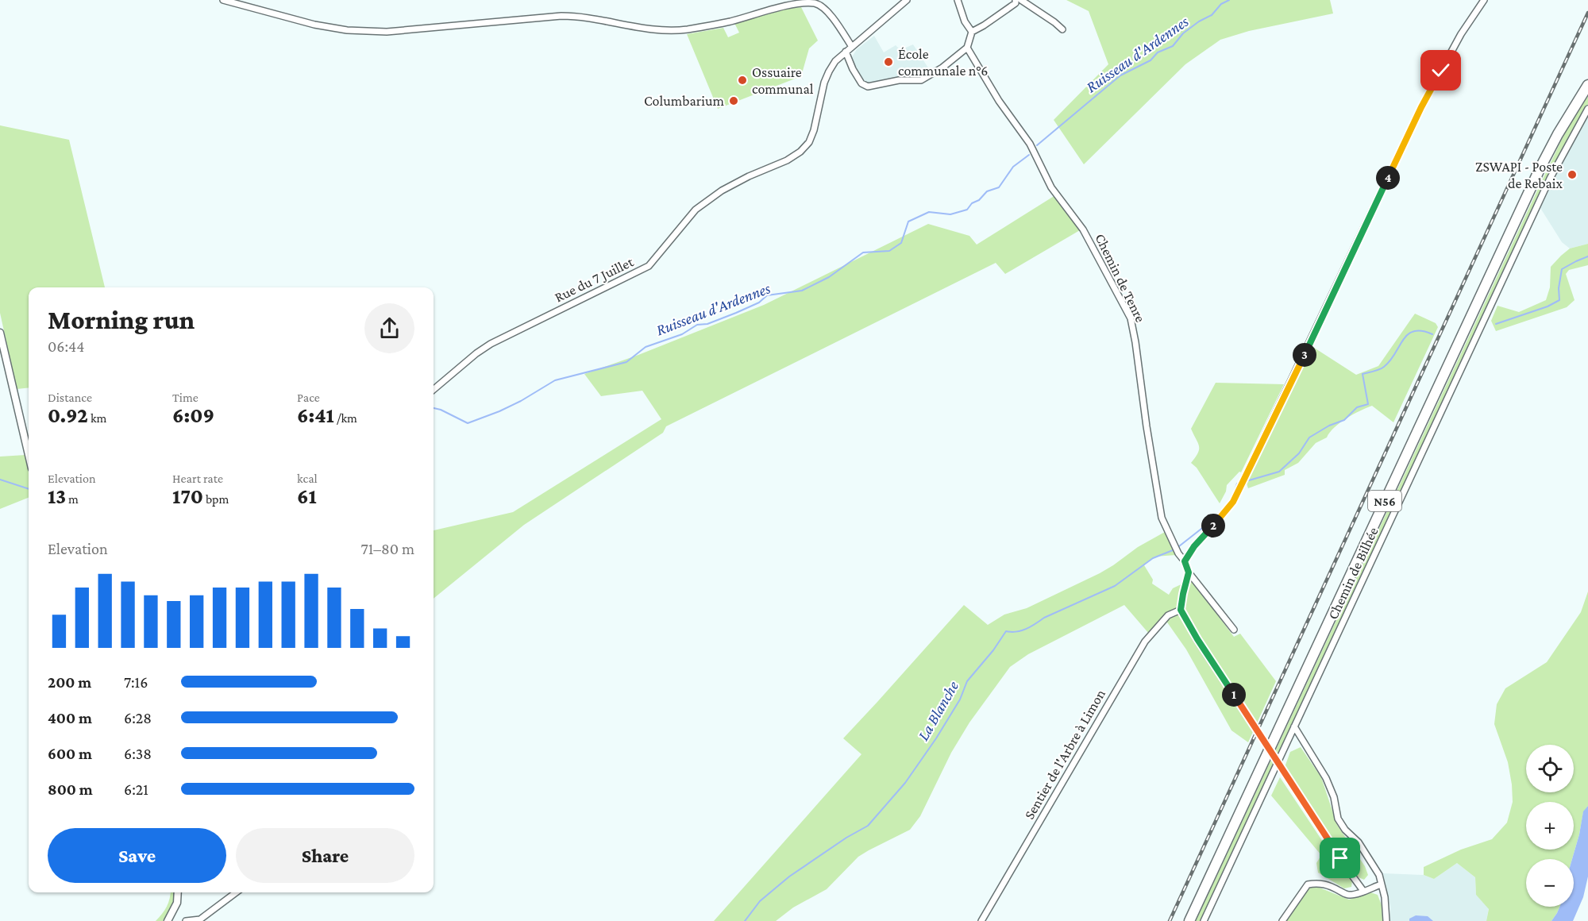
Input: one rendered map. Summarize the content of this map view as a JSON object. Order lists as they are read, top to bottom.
{
  "streets": {
    "highway": ["N56"],
    "street": [
      "Chemin de Tenre",
      "Rue du 7 Juillet",
      "Chemin de Bilhée",
      "Sentier de l'Arbre à Limon"
    ]
  },
  "water": ["Ruisseau d'Ardennes", "La Blanche"],
  "places": [
    "École communale n°6",
    "Ossuaire communal",
    "Columbarium",
    "ZSWAPI - Poste de Rebaix"
  ],
  "page": {
    "pins": [
      "4",
      "3",
      "2",
      "1"
    ],
    "heading": ["Morning run", "06:44"],
    "stats": [
      ["Distance", "0.92 km"],
      ["Time", "6:09"],
      ["Pace", "6:41 /km"],
      ["Elevation", "13 m"],
      ["Heart rate", "170 bpm"],
      ["kcal", "61"]
    ],
    "chart": ["Elevation", "71–80 m"],
    "list": [
      {
        "name": "200 m",
        "note": "7:16"
      },
      {
        "name": "400 m",
        "note": "6:28"
      },
      {
        "name": "600 m",
        "note": "6:38"
      },
      {
        "name": "800 m",
        "note": "6:21"
      }
    ],
    "map_buttons": ["+", "−"],
    "buttons": ["Save", "Share"]
  }
}
